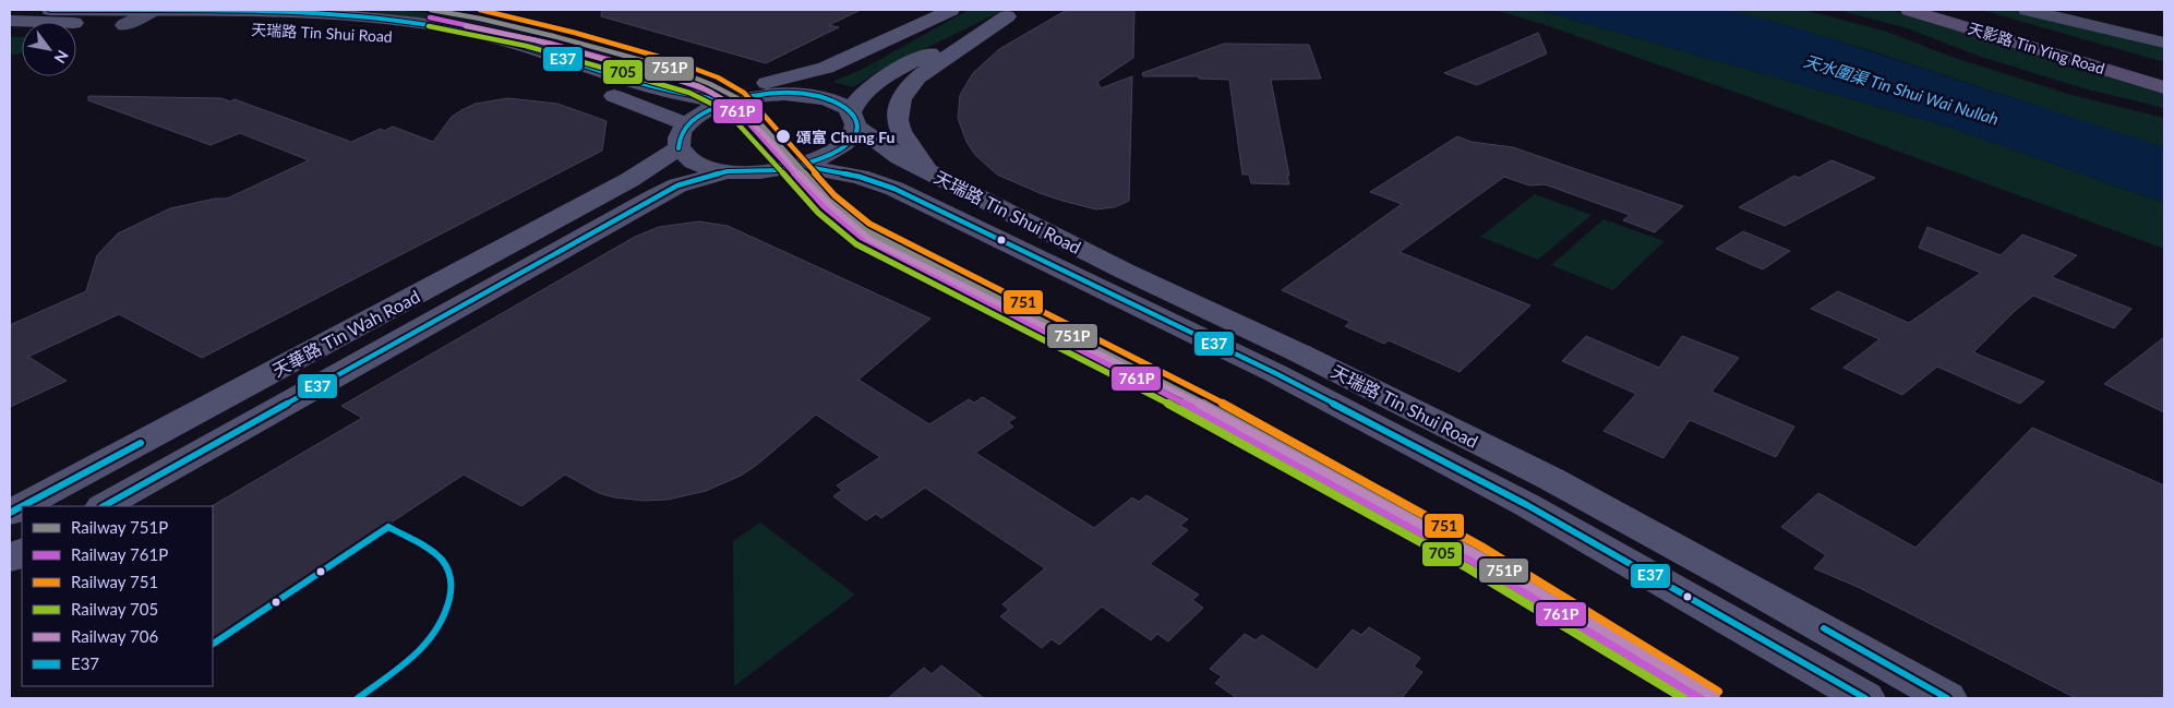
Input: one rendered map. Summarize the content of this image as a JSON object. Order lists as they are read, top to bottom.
{
  "streets": {
    "main road": ["天瑞路 Tin Shui Road", "天影路 Tin Ying Road", "天華路 Tin Wah Road"]
  },
  "crossings": [
    ["天瑞路 Tin Shui Road", "天華路 Tin Wah Road"]
  ],
  "water": ["天水圍渠 Tin Shui Wai Nullah"],
  "places": ["頌富 Chung Fu"],
  "lines": [
    "rail line 751P",
    "rail line 751",
    "transit line E37",
    "rail line 761P",
    "rail line 705",
    "rail line 706"
  ],
  "legend": [
    "Railway 751P",
    "Railway 761P",
    "Railway 751",
    "Railway 705",
    "Railway 706",
    "E37"
  ],
  "north": "bottom right"
}
